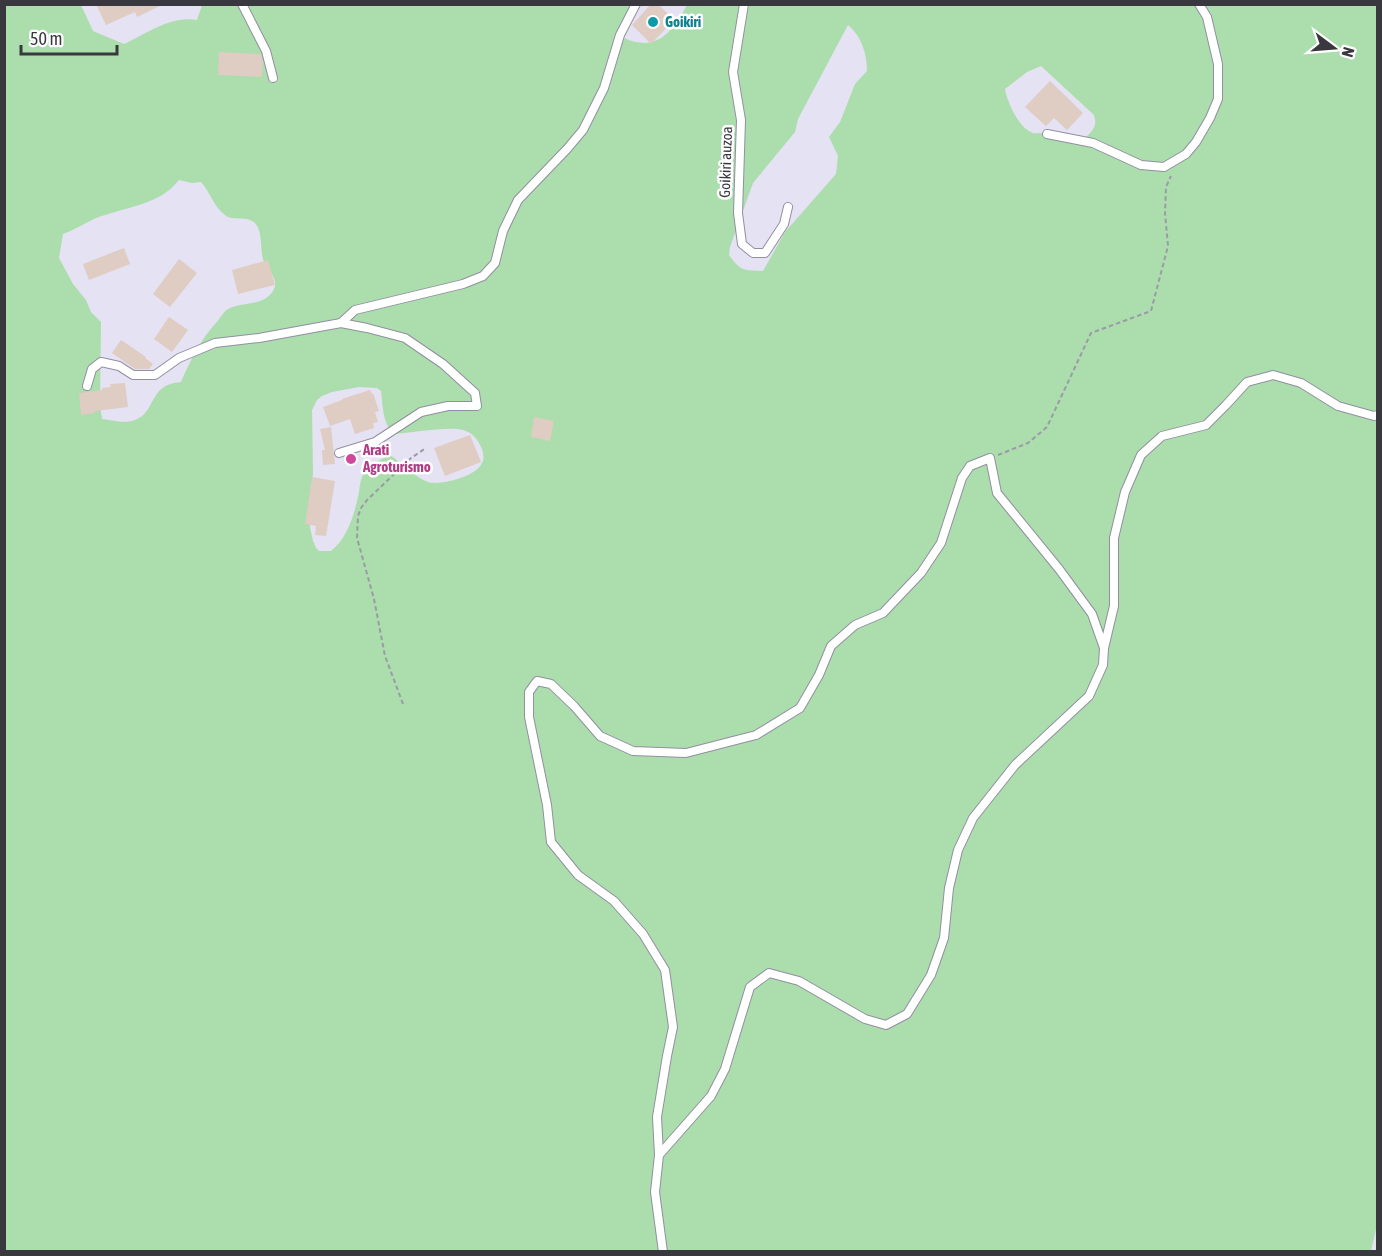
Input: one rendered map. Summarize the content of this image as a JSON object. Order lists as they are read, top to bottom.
{
  "streets": {
    "lane": ["Goikiri auzoa"]
  },
  "places": ["Goikiri", "Arati Agroturismo"],
  "scale_bar": "50 m",
  "north": "right"
}
